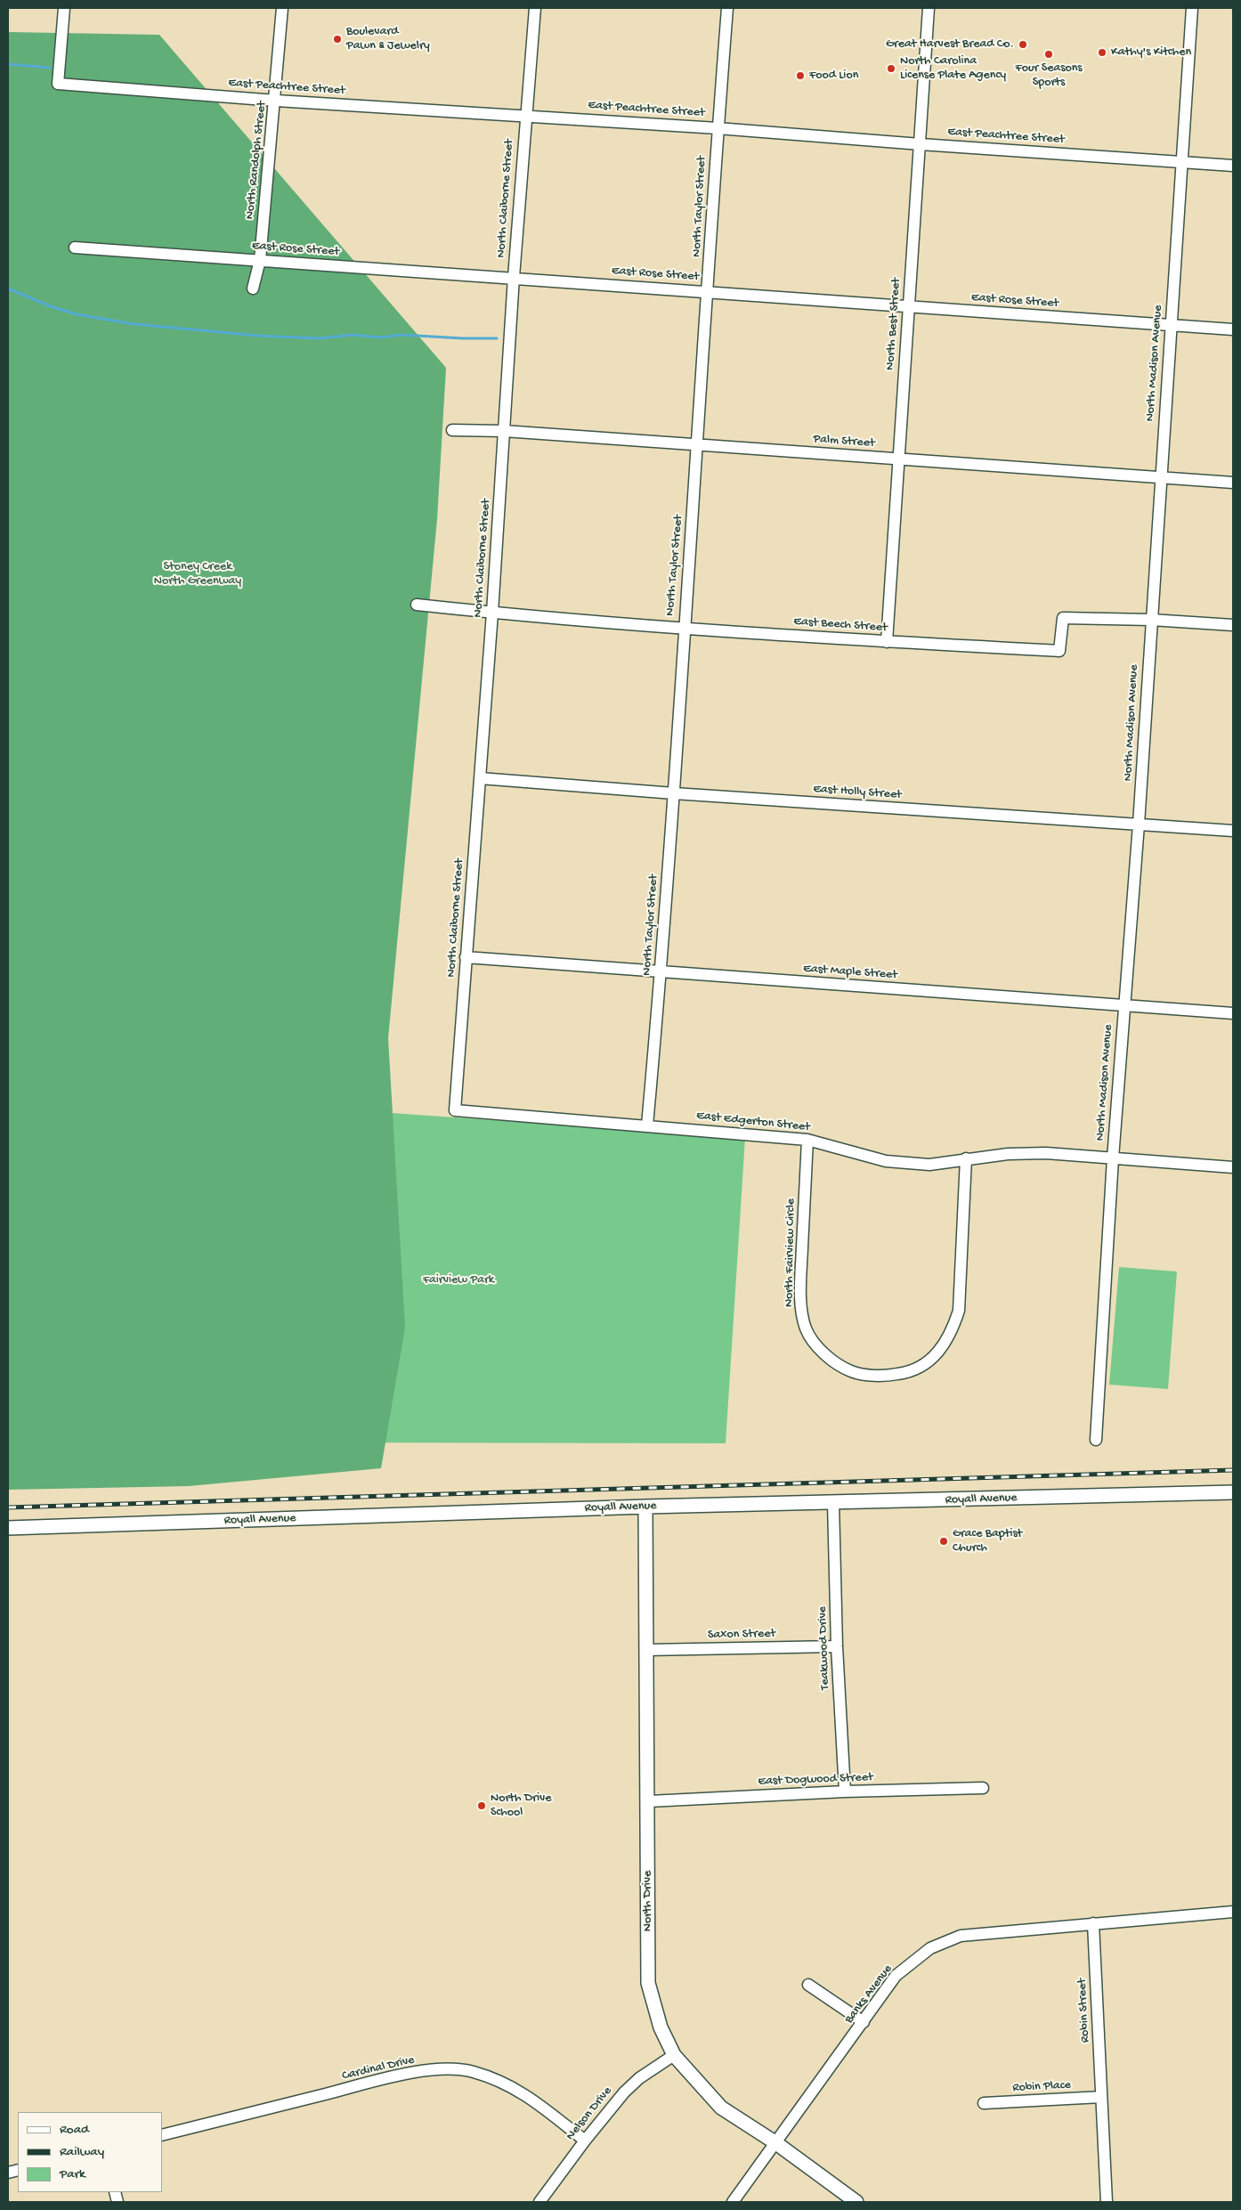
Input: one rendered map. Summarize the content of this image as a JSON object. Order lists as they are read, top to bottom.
{
  "streets": {
    "street": [
      "East Peachtree Street",
      "North Randolph Street",
      "North Claiborne Street",
      "North Taylor Street",
      "East Rose Street",
      "North Best Street",
      "North Madison Avenue",
      "Palm Street",
      "East Beech Street",
      "East Holly Street",
      "East Maple Street",
      "East Edgerton Street",
      "North Fairview Circle",
      "Royall Avenue",
      "Saxon Street",
      "Teakwood Drive",
      "East Dogwood Street",
      "North Drive",
      "Banks Avenue",
      "Robin Street",
      "Cardinal Drive",
      "Robin Place",
      "Nelson Drive"
    ]
  },
  "crossings": [
    ["East Peachtree Street", "North Randolph Street"],
    ["East Peachtree Street", "North Claiborne Street"],
    ["East Peachtree Street", "North Taylor Street"],
    ["East Peachtree Street", "North Best Street"],
    ["East Peachtree Street", "North Madison Avenue"],
    ["North Randolph Street", "East Rose Street"],
    ["North Claiborne Street", "East Rose Street"],
    ["North Claiborne Street", "Palm Street"],
    ["North Claiborne Street", "East Beech Street"],
    ["North Claiborne Street", "East Holly Street"],
    ["North Claiborne Street", "East Maple Street"],
    ["North Claiborne Street", "East Edgerton Street"],
    ["North Taylor Street", "East Rose Street"],
    ["North Taylor Street", "Palm Street"],
    ["North Taylor Street", "East Beech Street"],
    ["North Taylor Street", "East Holly Street"],
    ["North Taylor Street", "East Maple Street"],
    ["North Taylor Street", "East Edgerton Street"],
    ["East Rose Street", "North Best Street"],
    ["East Rose Street", "North Madison Avenue"],
    ["North Best Street", "Palm Street"],
    ["North Best Street", "East Beech Street"],
    ["North Madison Avenue", "Palm Street"],
    ["North Madison Avenue", "East Beech Street"],
    ["North Madison Avenue", "East Holly Street"],
    ["North Madison Avenue", "East Maple Street"],
    ["North Madison Avenue", "East Edgerton Street"],
    ["East Edgerton Street", "North Fairview Circle"],
    ["Royall Avenue", "Teakwood Drive"],
    ["Royall Avenue", "North Drive"],
    ["Saxon Street", "Teakwood Drive"],
    ["Saxon Street", "North Drive"],
    ["Teakwood Drive", "East Dogwood Street"],
    ["East Dogwood Street", "North Drive"],
    ["North Drive", "Banks Avenue"],
    ["North Drive", "Nelson Drive"],
    ["Banks Avenue", "Robin Street"],
    ["Robin Street", "Robin Place"],
    ["Cardinal Drive", "Nelson Drive"]
  ],
  "parks": ["Stoney Creek North Greenway", "Fairview Park"],
  "places": [
    "Boulevard Pawn & Jewelry",
    "Great Harvest Bread Co.",
    "Kathy's Kitchen",
    "Four Seasons Sports",
    "North Carolina License Plate Agency",
    "Food Lion",
    "Grace Baptist Church",
    "North Drive School"
  ],
  "legend": ["Road", "Railway", "Park"]
}
